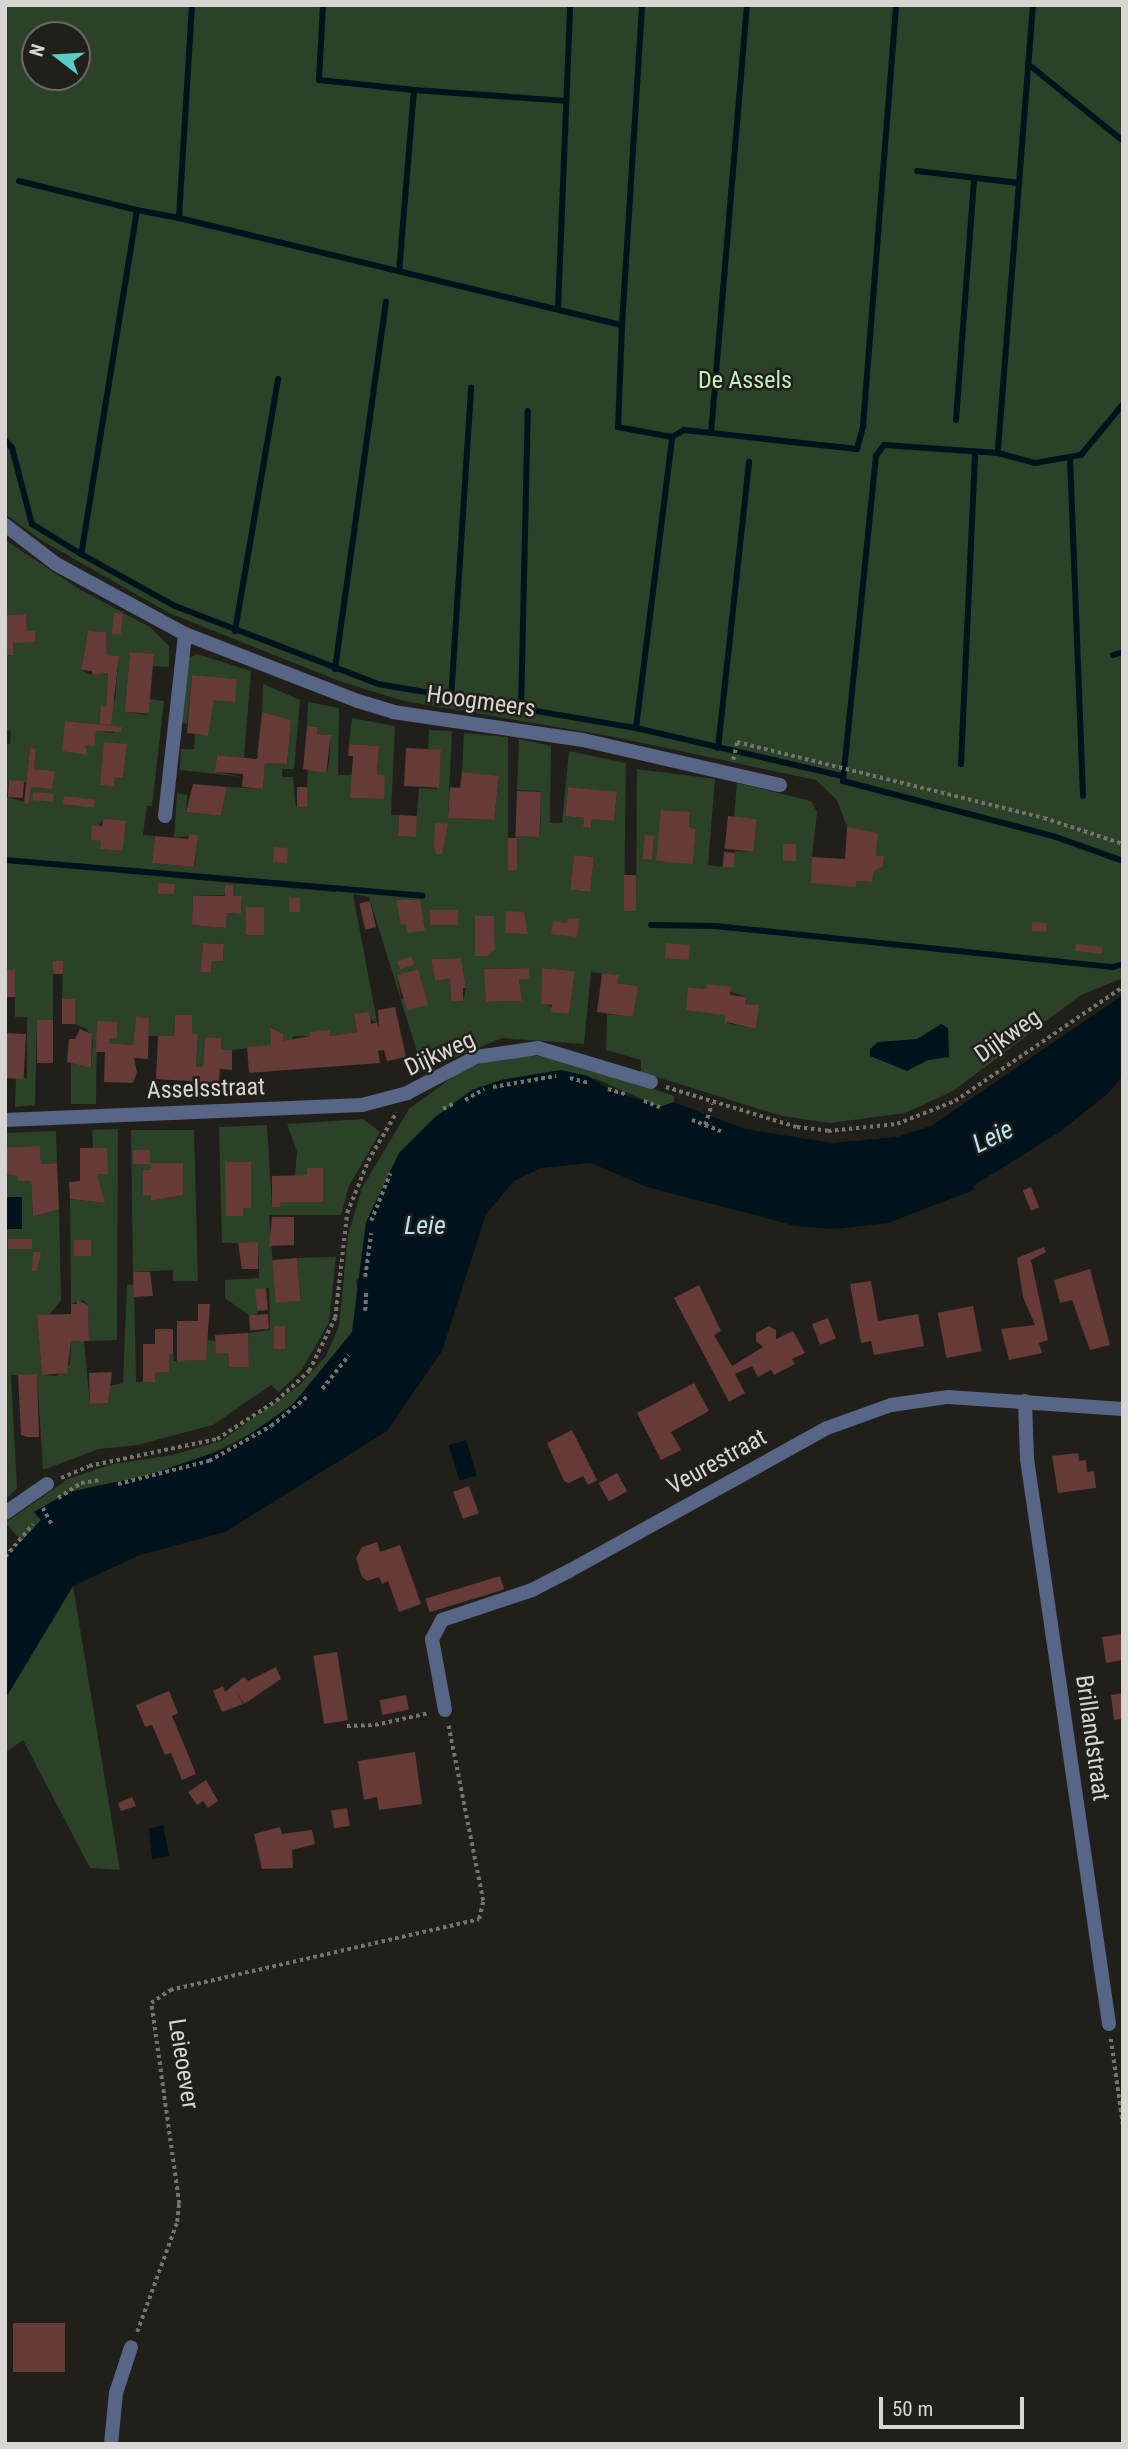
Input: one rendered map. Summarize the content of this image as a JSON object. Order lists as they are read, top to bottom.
{
  "streets": {
    "street": [
      "Hoogmeers",
      "Dijkweg",
      "Asselsstraat",
      "Veurestraat",
      "Brillandstraat"
    ],
    "path": ["Leieoever"]
  },
  "crossings": [
    ["Dijkweg", "Asselsstraat"],
    ["Veurestraat", "Brillandstraat"],
    ["Veurestraat", "Leieoever"]
  ],
  "water": ["Leie"],
  "parks": ["De Assels"],
  "scale_bar": "50 m",
  "north": "left"
}
